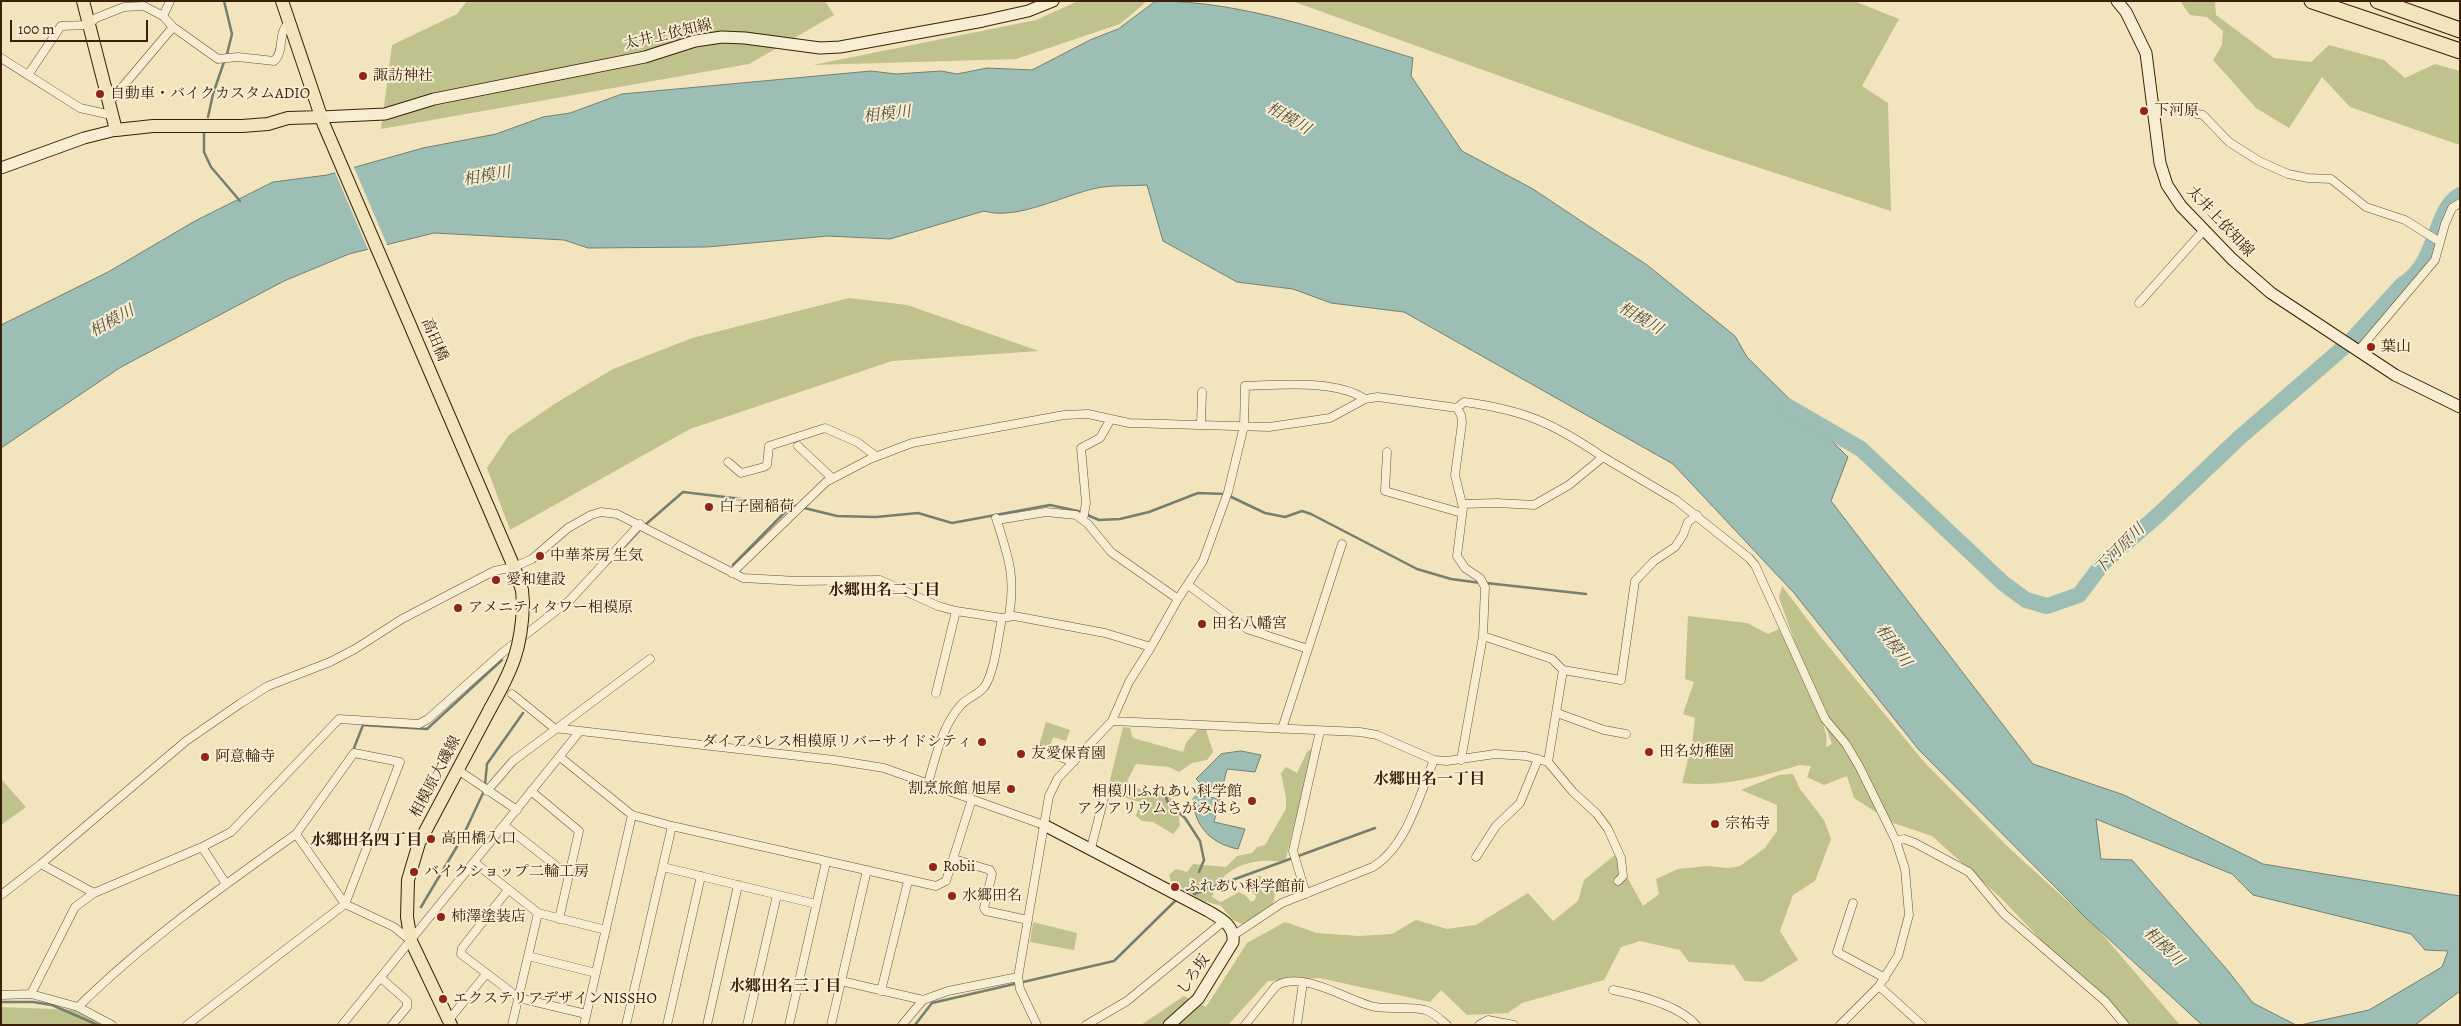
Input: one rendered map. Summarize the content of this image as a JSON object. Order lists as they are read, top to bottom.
{
  "streets": {
    "main road": [
      "太井上依知線",
      "高田橋",
      "相模原大磯線",
      "しろ坂"
    ]
  },
  "crossings": [
    ["太井上依知線", "高田橋"],
    ["高田橋", "相模原大磯線"]
  ],
  "districts": [
    "水郷田名二丁目",
    "水郷田名一丁目",
    "水郷田名四丁目",
    "水郷田名三丁目"
  ],
  "water": ["相模川", "下河原川"],
  "places": [
    "諏訪神社",
    "自動車・バイクカスタムADIO",
    "下河原",
    "葉山",
    "白子園稲荷",
    "中華茶房 生気",
    "愛和建設",
    "アメニティタワー相模原",
    "田名八幡宮",
    "ダイアパレス相模原リバーサイドシティ",
    "田名幼稚園",
    "友愛保育園",
    "阿意輪寺",
    "割烹旅館 旭屋",
    "相模川ふれあい科学館 アクアリウムさがみはら",
    "宗祐寺",
    "高田橋入口",
    "Robii",
    "バイクショップ二輪工房",
    "ふれあい科学館前",
    "水郷田名",
    "柿澤塗装店",
    "エクステリアデザインNISSHO"
  ],
  "scale_bar": "100 m"
}
